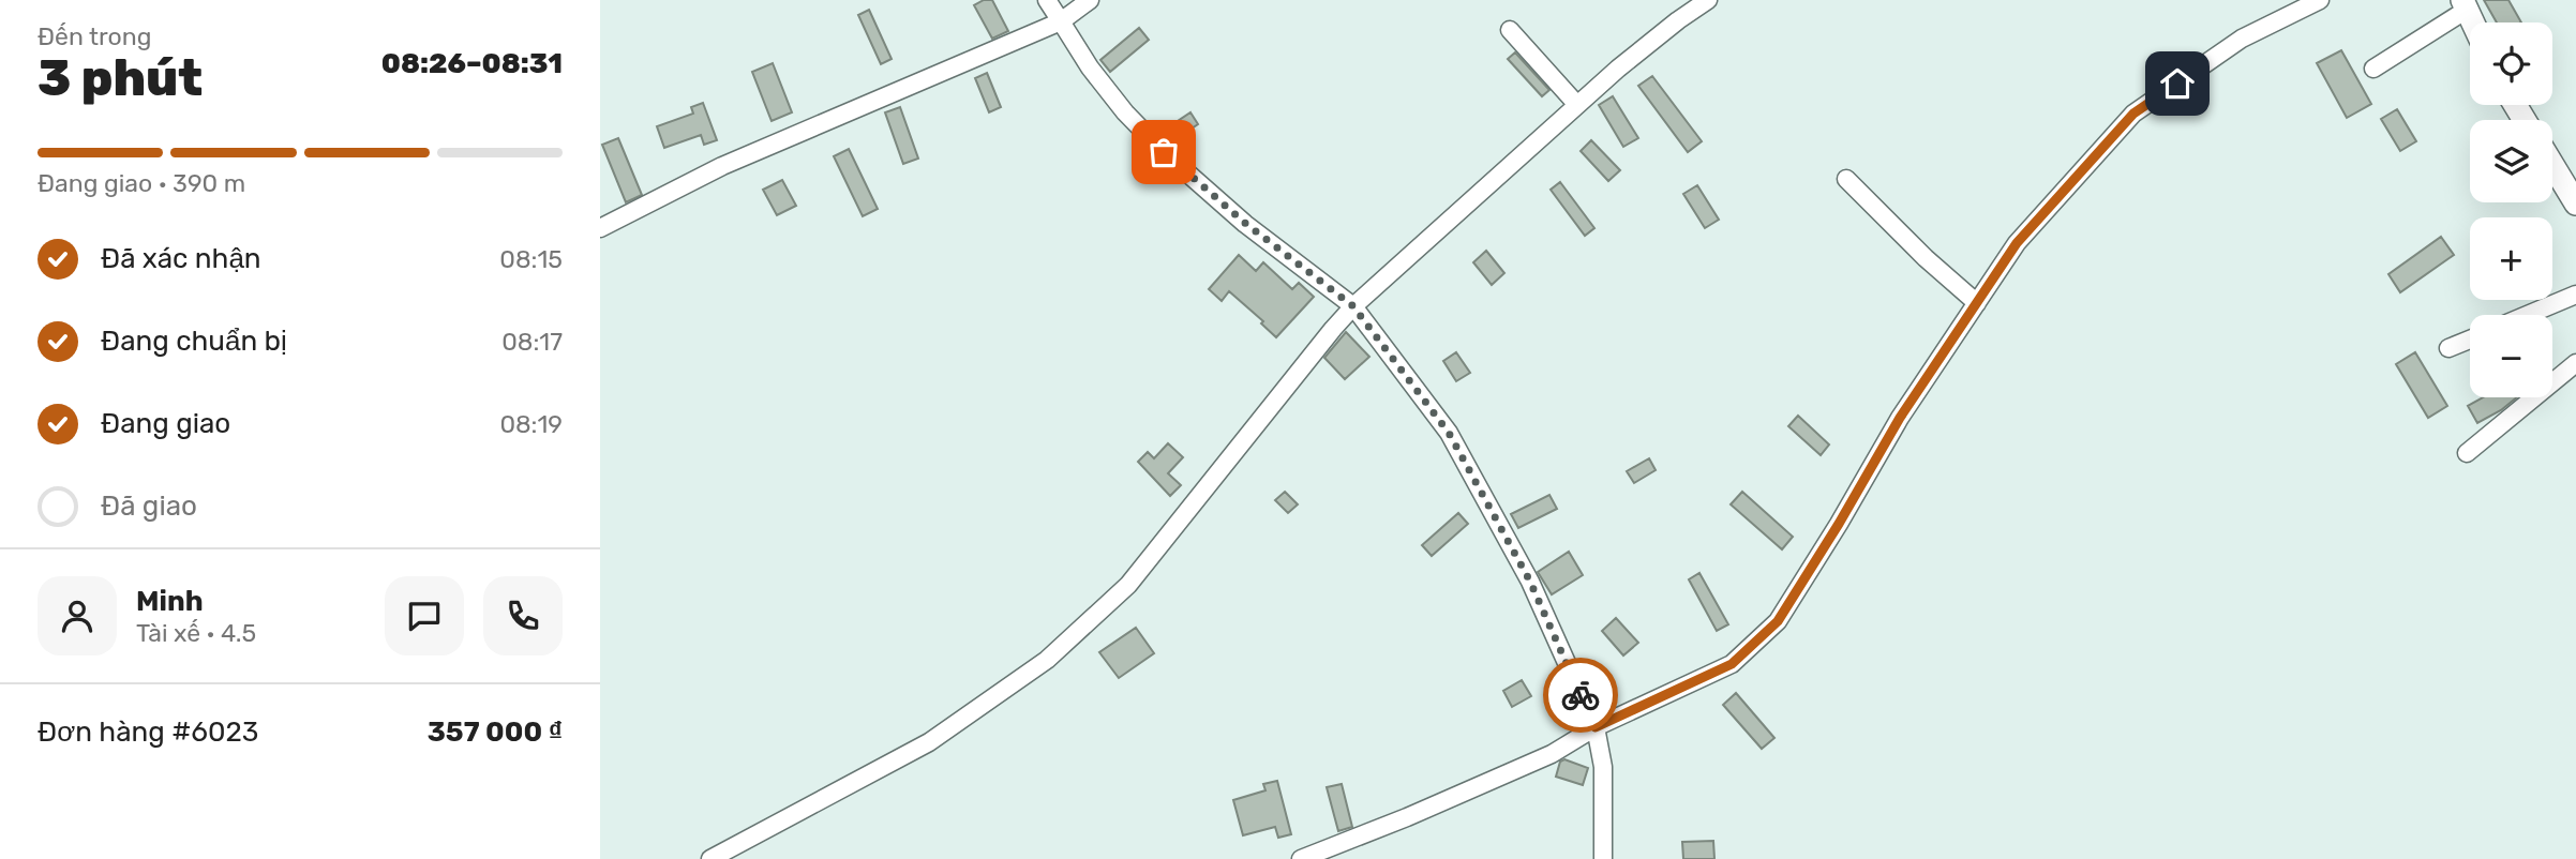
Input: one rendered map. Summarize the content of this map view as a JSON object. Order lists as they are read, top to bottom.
{
  "page": {
    "heading": ["3 phút", "Đến trong", "08:26–08:31"],
    "panel": [
      "Minh",
      "Tài xế · 4.5",
      "Đơn hàng #6023",
      "357 000 ₫"
    ],
    "map_buttons": ["+", "−"],
    "bar": "Đang giao · 390 m",
    "list": [
      ["Đã xác nhận", "08:15"],
      ["Đang chuẩn bị", "08:17"],
      ["Đang giao", "08:19"],
      "Đã giao"
    ]
  }
}
